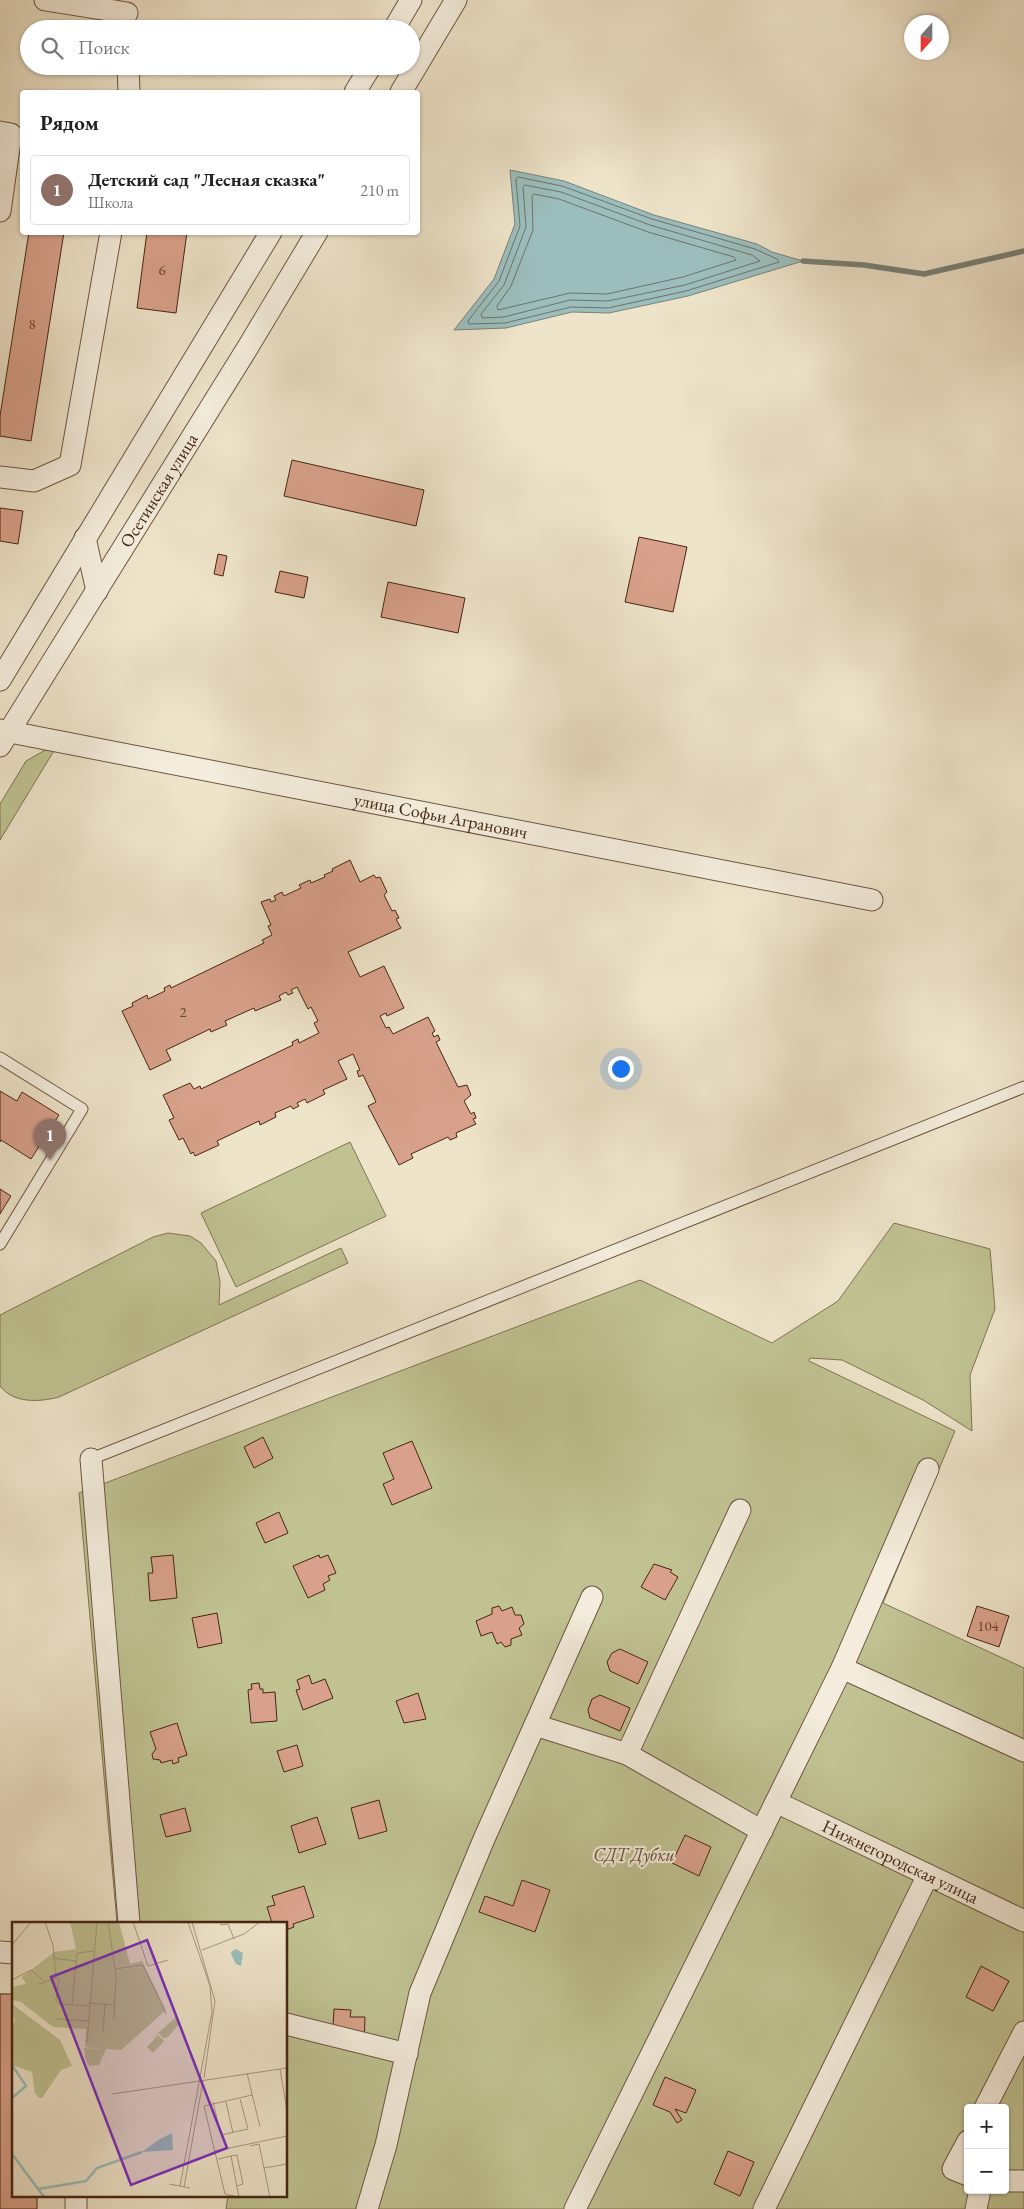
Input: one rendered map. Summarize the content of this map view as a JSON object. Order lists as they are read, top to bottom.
{
  "streets": {
    "street": ["Осетинская улица", "улица Софьи Агранович", "Нижнегородская улица"]
  },
  "crossings": [
    ["Осетинская улица", "улица Софьи Агранович"]
  ],
  "parks": ["СДТ Дубки"],
  "house_numbers": [
    "6",
    "8",
    "2",
    "104"
  ],
  "north": "bottom",
  "page": {
    "search": "Поиск",
    "heading": "Рядом",
    "list": [
      {
        "mark": "1",
        "name": "Детский сад \"Лесная сказка\"",
        "note": "Школа",
        "value": "210 m"
      }
    ],
    "pins": "1",
    "map_buttons": ["+", "−"]
  }
}
